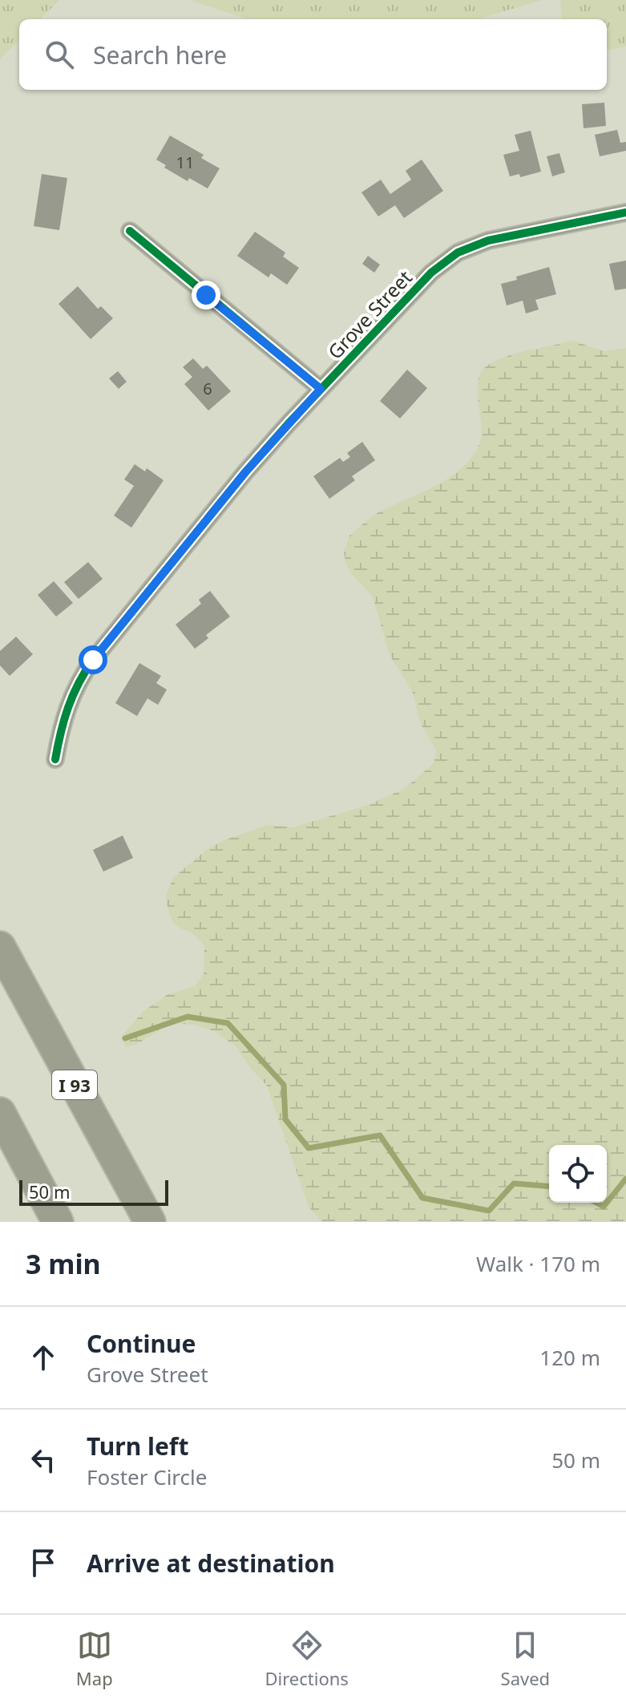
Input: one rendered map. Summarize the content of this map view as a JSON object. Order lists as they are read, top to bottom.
{
  "streets": {
    "highway": ["I 93"],
    "street": ["Grove Street"]
  },
  "house_numbers": ["11", "6"],
  "scale_bar": "50 m",
  "page": {
    "search": "Search here",
    "scale": "50 m",
    "heading": ["3 min", "Walk · 170 m"],
    "list": [
      ["Continue", "Grove Street", "120 m"],
      ["Turn left", "Foster Circle", "50 m"],
      "Arrive at destination"
    ],
    "nav": ["Map", "Directions", "Saved"]
  }
}
